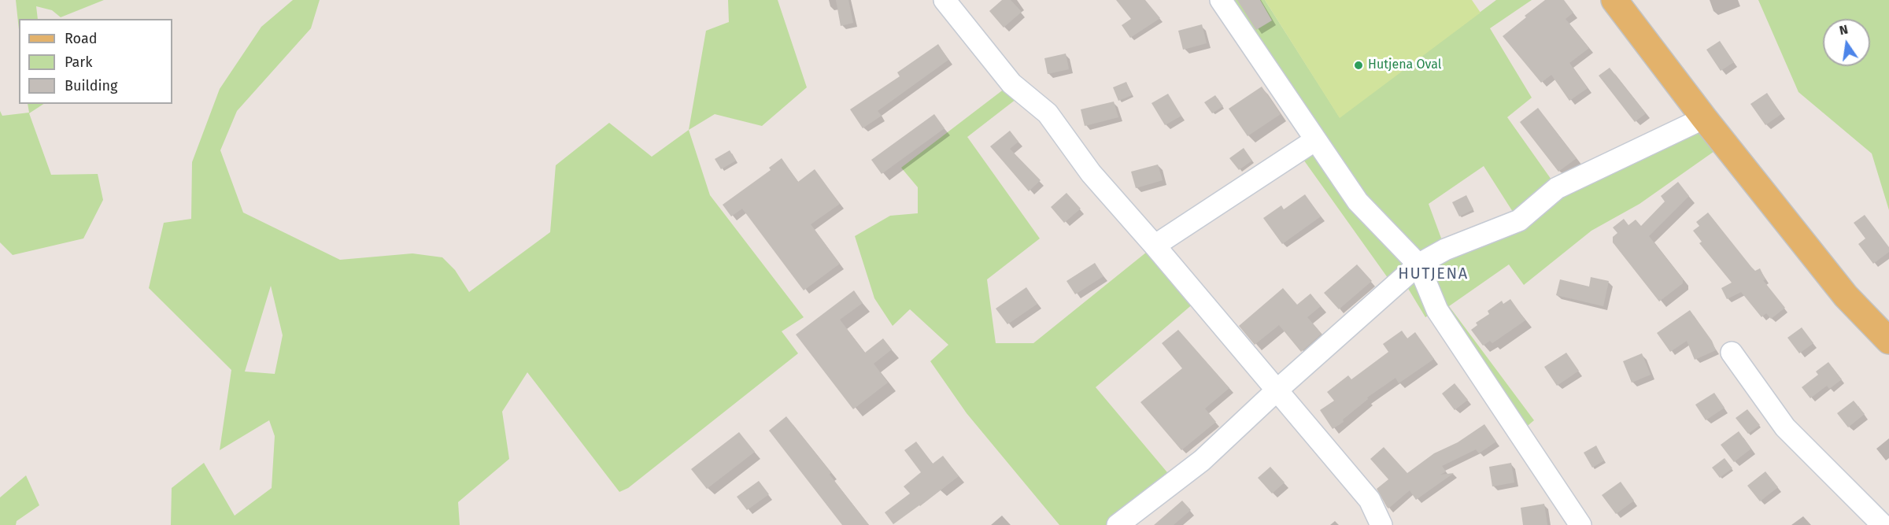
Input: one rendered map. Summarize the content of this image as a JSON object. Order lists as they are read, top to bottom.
{
  "districts": ["HUTJENA"],
  "places": ["Hutjena Oval"],
  "legend": ["Road", "Park", "Building"],
  "north": "top"
}
